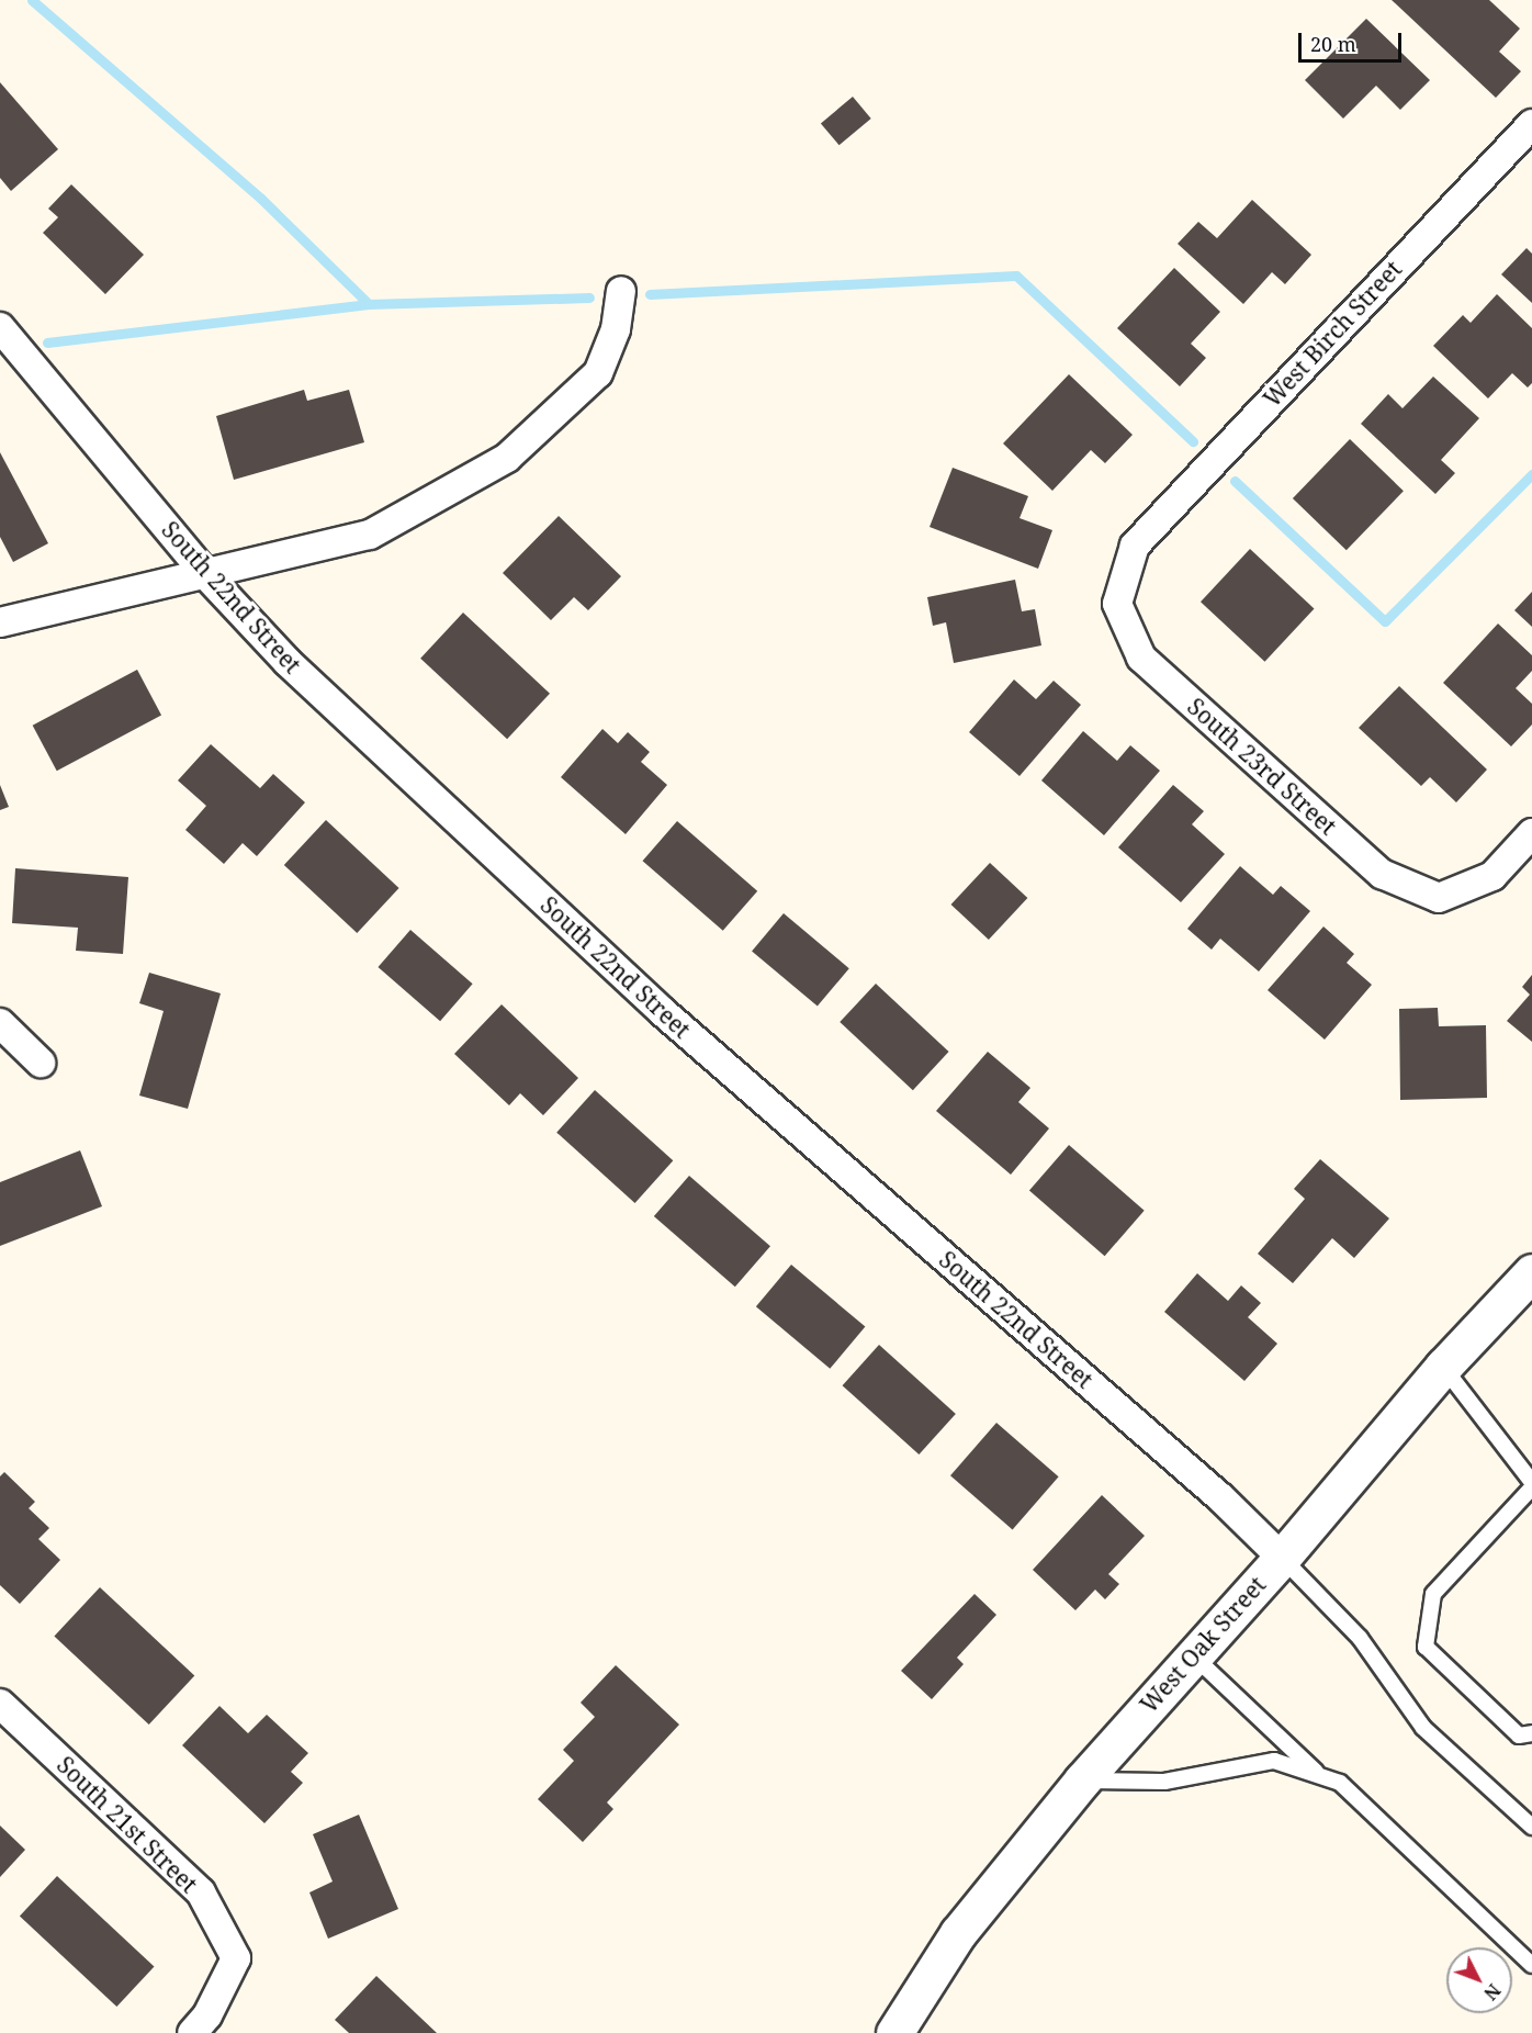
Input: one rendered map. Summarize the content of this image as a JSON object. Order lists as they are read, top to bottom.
{
  "streets": {
    "street": [
      "West Birch Street",
      "South 22nd Street",
      "South 23rd Street",
      "West Oak Street",
      "South 21st Street"
    ]
  },
  "crossings": [
    ["West Birch Street", "South 23rd Street"],
    ["South 22nd Street", "West Oak Street"]
  ],
  "scale_bar": "20 m",
  "north": "bottom right"
}
